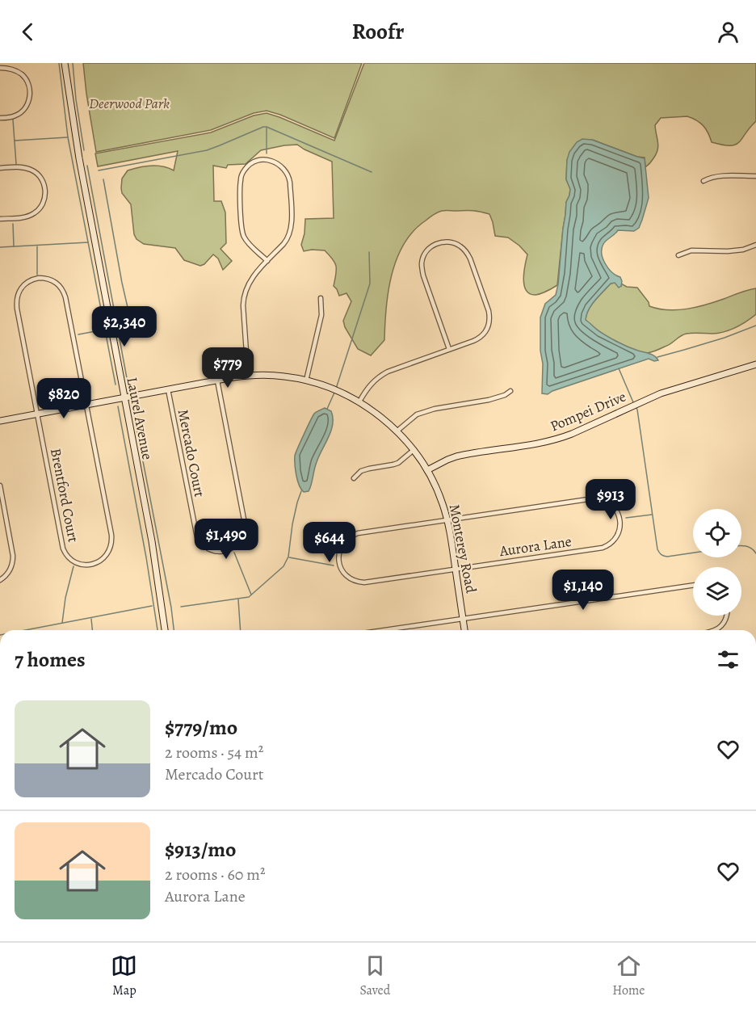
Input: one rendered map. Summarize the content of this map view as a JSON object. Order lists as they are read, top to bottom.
{
  "streets": {
    "street": [
      "Pompei Drive",
      "Laurel Avenue",
      "Mercado Court",
      "Brentford Court",
      "Aurora Lane",
      "Monterey Road"
    ]
  },
  "crossings": [
    ["Pompei Drive", "Monterey Road"],
    ["Laurel Avenue", "Monterey Road"],
    ["Mercado Court", "Monterey Road"],
    ["Brentford Court", "Monterey Road"],
    ["Aurora Lane", "Monterey Road"]
  ],
  "parks": ["Deerwood Park"],
  "page": {
    "header": "Roofr",
    "price": [
      "$2,340",
      "$779",
      "$820",
      "$913",
      "$1,490",
      "$644",
      "$1,140"
    ],
    "heading": "7 homes",
    "list": [
      {
        "name": "$779/mo",
        "note": "2 rooms · 54 m² · Mercado Court"
      },
      {
        "name": "$913/mo",
        "note": "2 rooms · 60 m² · Aurora Lane"
      }
    ],
    "tabs": ["Map", "Saved", "Home"]
  }
}
